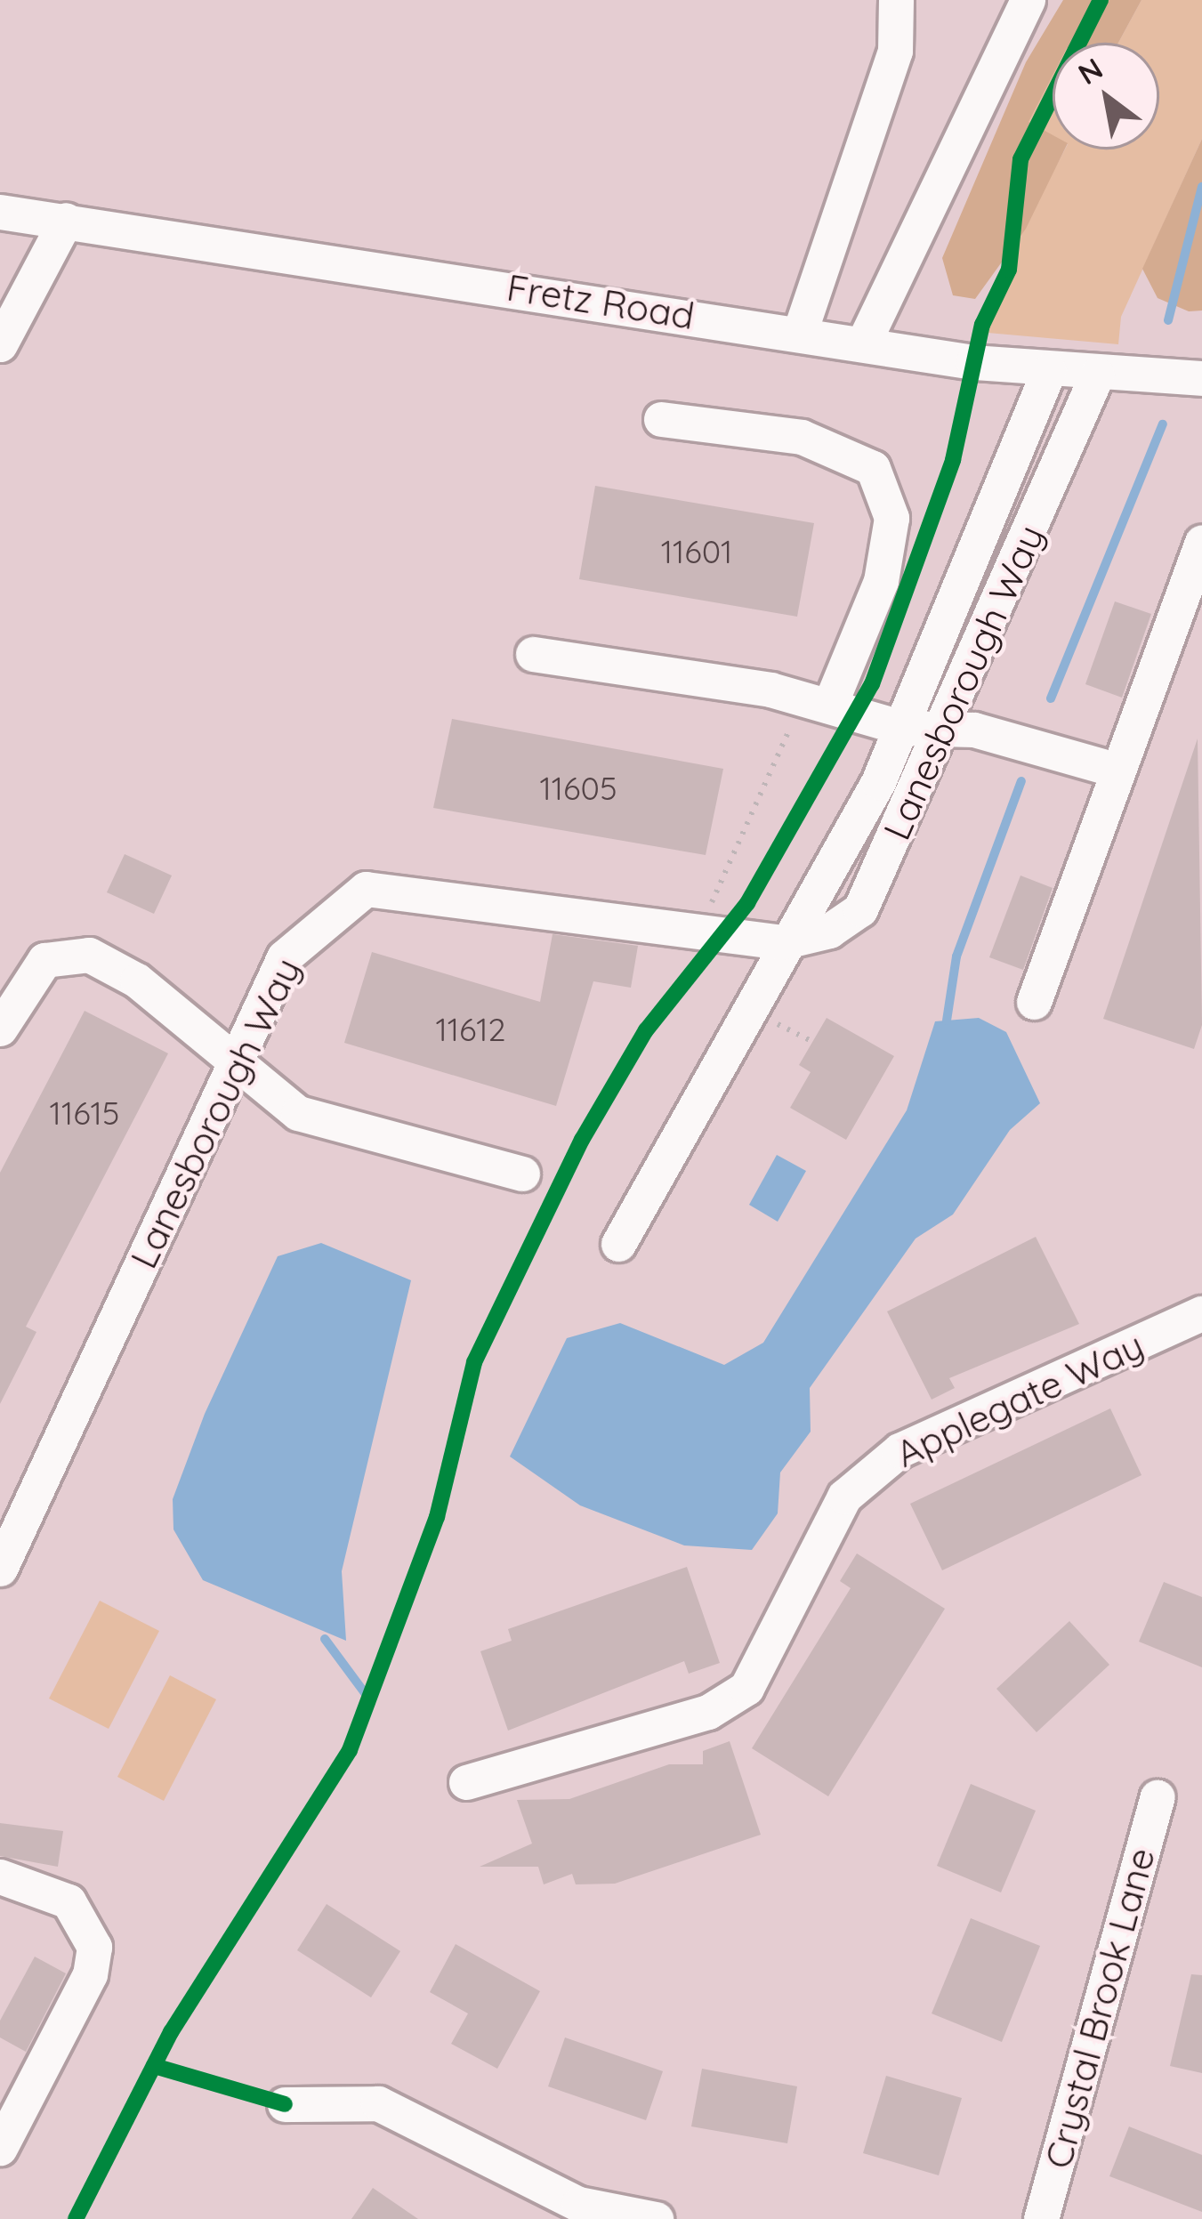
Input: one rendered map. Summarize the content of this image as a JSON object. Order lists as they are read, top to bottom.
{
  "streets": {
    "street": [
      "Fretz Road",
      "Lanesborough Way",
      "Applegate Way",
      "Crystal Brook Lane"
    ]
  },
  "crossings": [
    ["Fretz Road", "Lanesborough Way"]
  ],
  "house_numbers": [
    "11601",
    "11605",
    "11612",
    "11615"
  ],
  "north": "top left"
}
